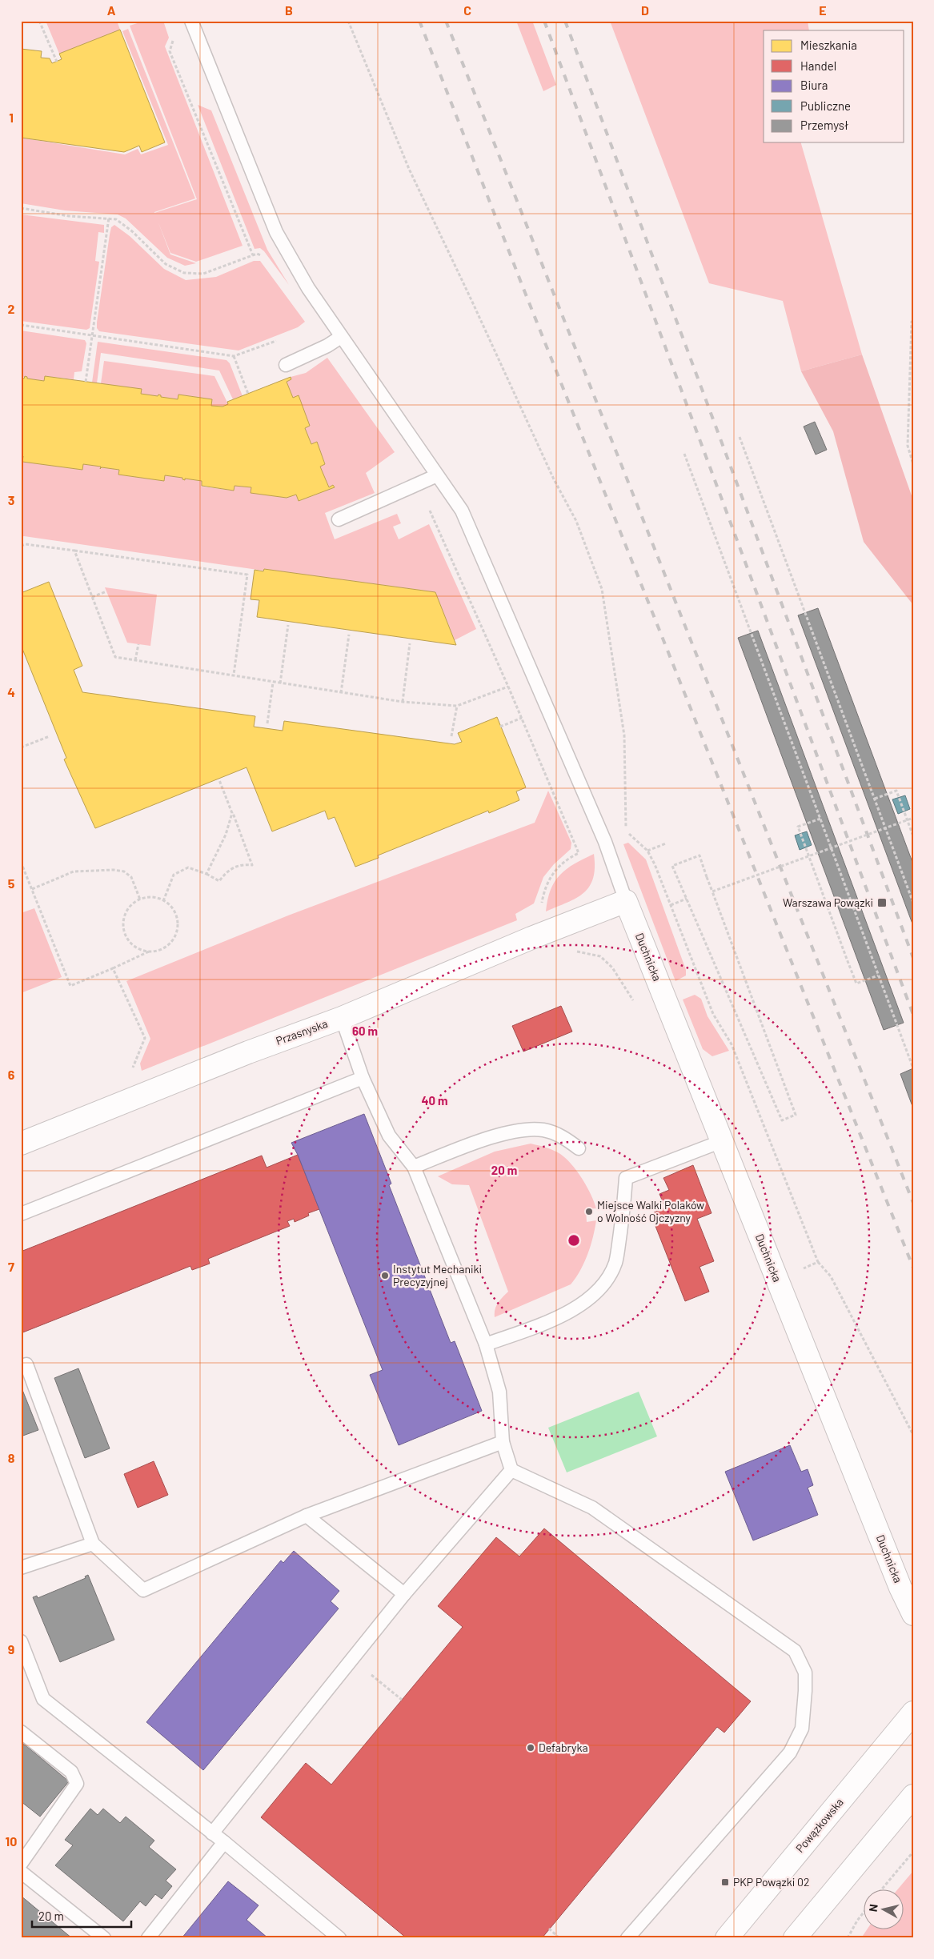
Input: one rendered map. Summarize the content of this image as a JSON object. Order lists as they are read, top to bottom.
{
  "streets": {
    "street": ["Duchnicka", "Przasnyska", "Powązkowska"]
  },
  "crossings": [
    ["Duchnicka", "Przasnyska"]
  ],
  "places": {
    "transit": ["Warszawa Powązki", "PKP Powązki 02"],
    "other": ["Miejsce Walki Polaków o Wolność Ojczyzny", "Instytut Mechaniki Precyzyjnej", "Defabryka"]
  },
  "legend": [
    "Mieszkania",
    "Handel",
    "Biura",
    "Publiczne",
    "Przemysł"
  ],
  "scale_bar": "20 m",
  "north": "left",
  "grid": {
    "columns": [
      "A",
      "B",
      "C",
      "D",
      "E"
    ],
    "rows": [
      "1",
      "2",
      "3",
      "4",
      "5",
      "6",
      "7",
      "8",
      "9",
      "10"
    ]
  },
  "rings": ["60 m", "40 m", "20 m"]
}
